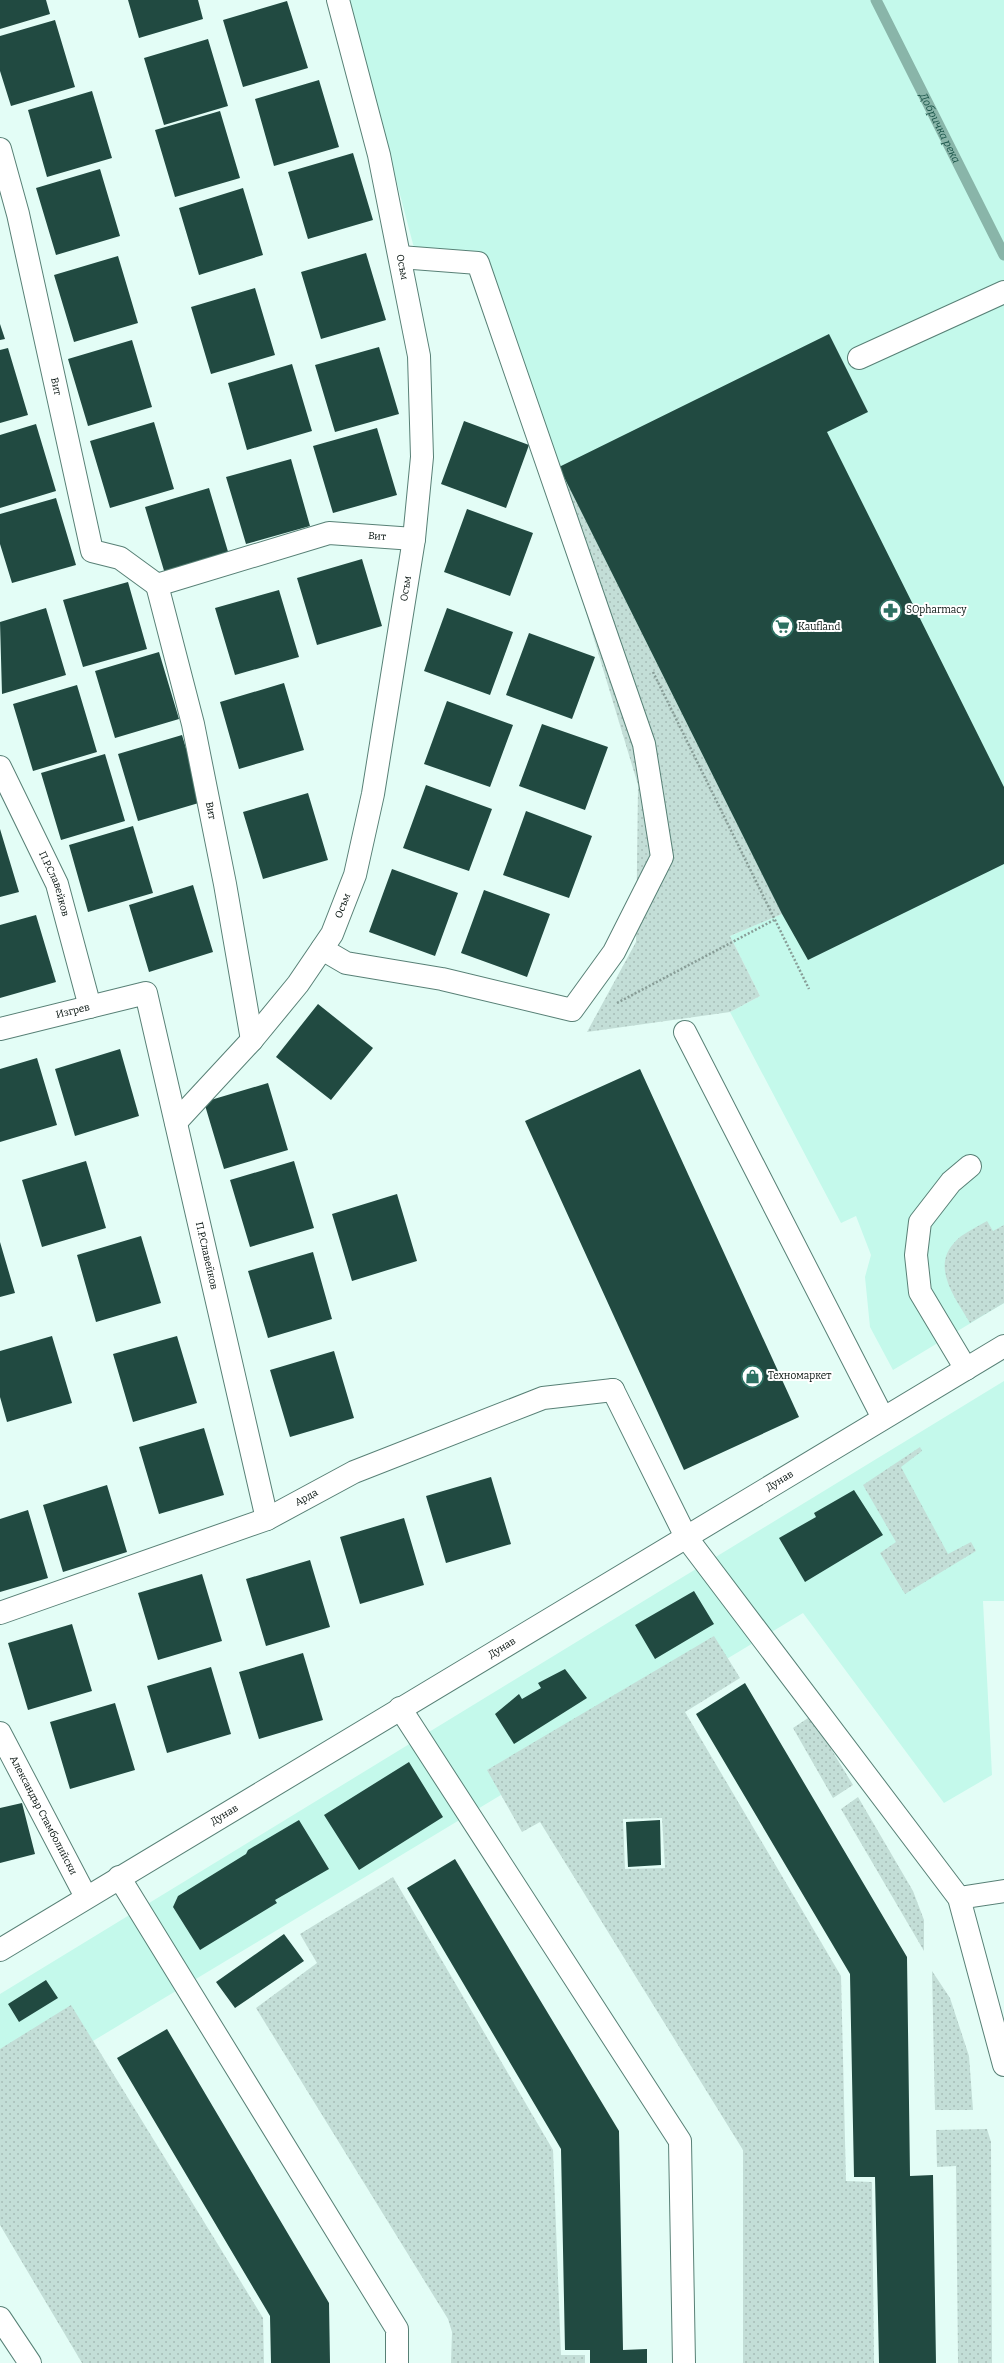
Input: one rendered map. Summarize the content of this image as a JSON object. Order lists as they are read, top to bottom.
{
  "streets": {
    "street": [
      "Осъм",
      "Вит",
      "П.Р.Славейков",
      "Изгрев",
      "Дунав",
      "Арда",
      "Александър Стамболийски"
    ]
  },
  "crossings": [
    ["Осъм", "Вит"],
    ["Осъм", "П.Р.Славейков"],
    ["П.Р.Славейков", "Изгрев"],
    ["П.Р.Славейков", "Арда"],
    ["Дунав", "Арда"],
    ["Дунав", "Александър Стамболийски"]
  ],
  "water": ["Добричка река"],
  "places": {
    "pharmacy": ["SOpharmacy"],
    "supermarket": ["Kaufland"],
    "shop": ["Техномаркет"]
  }
}
